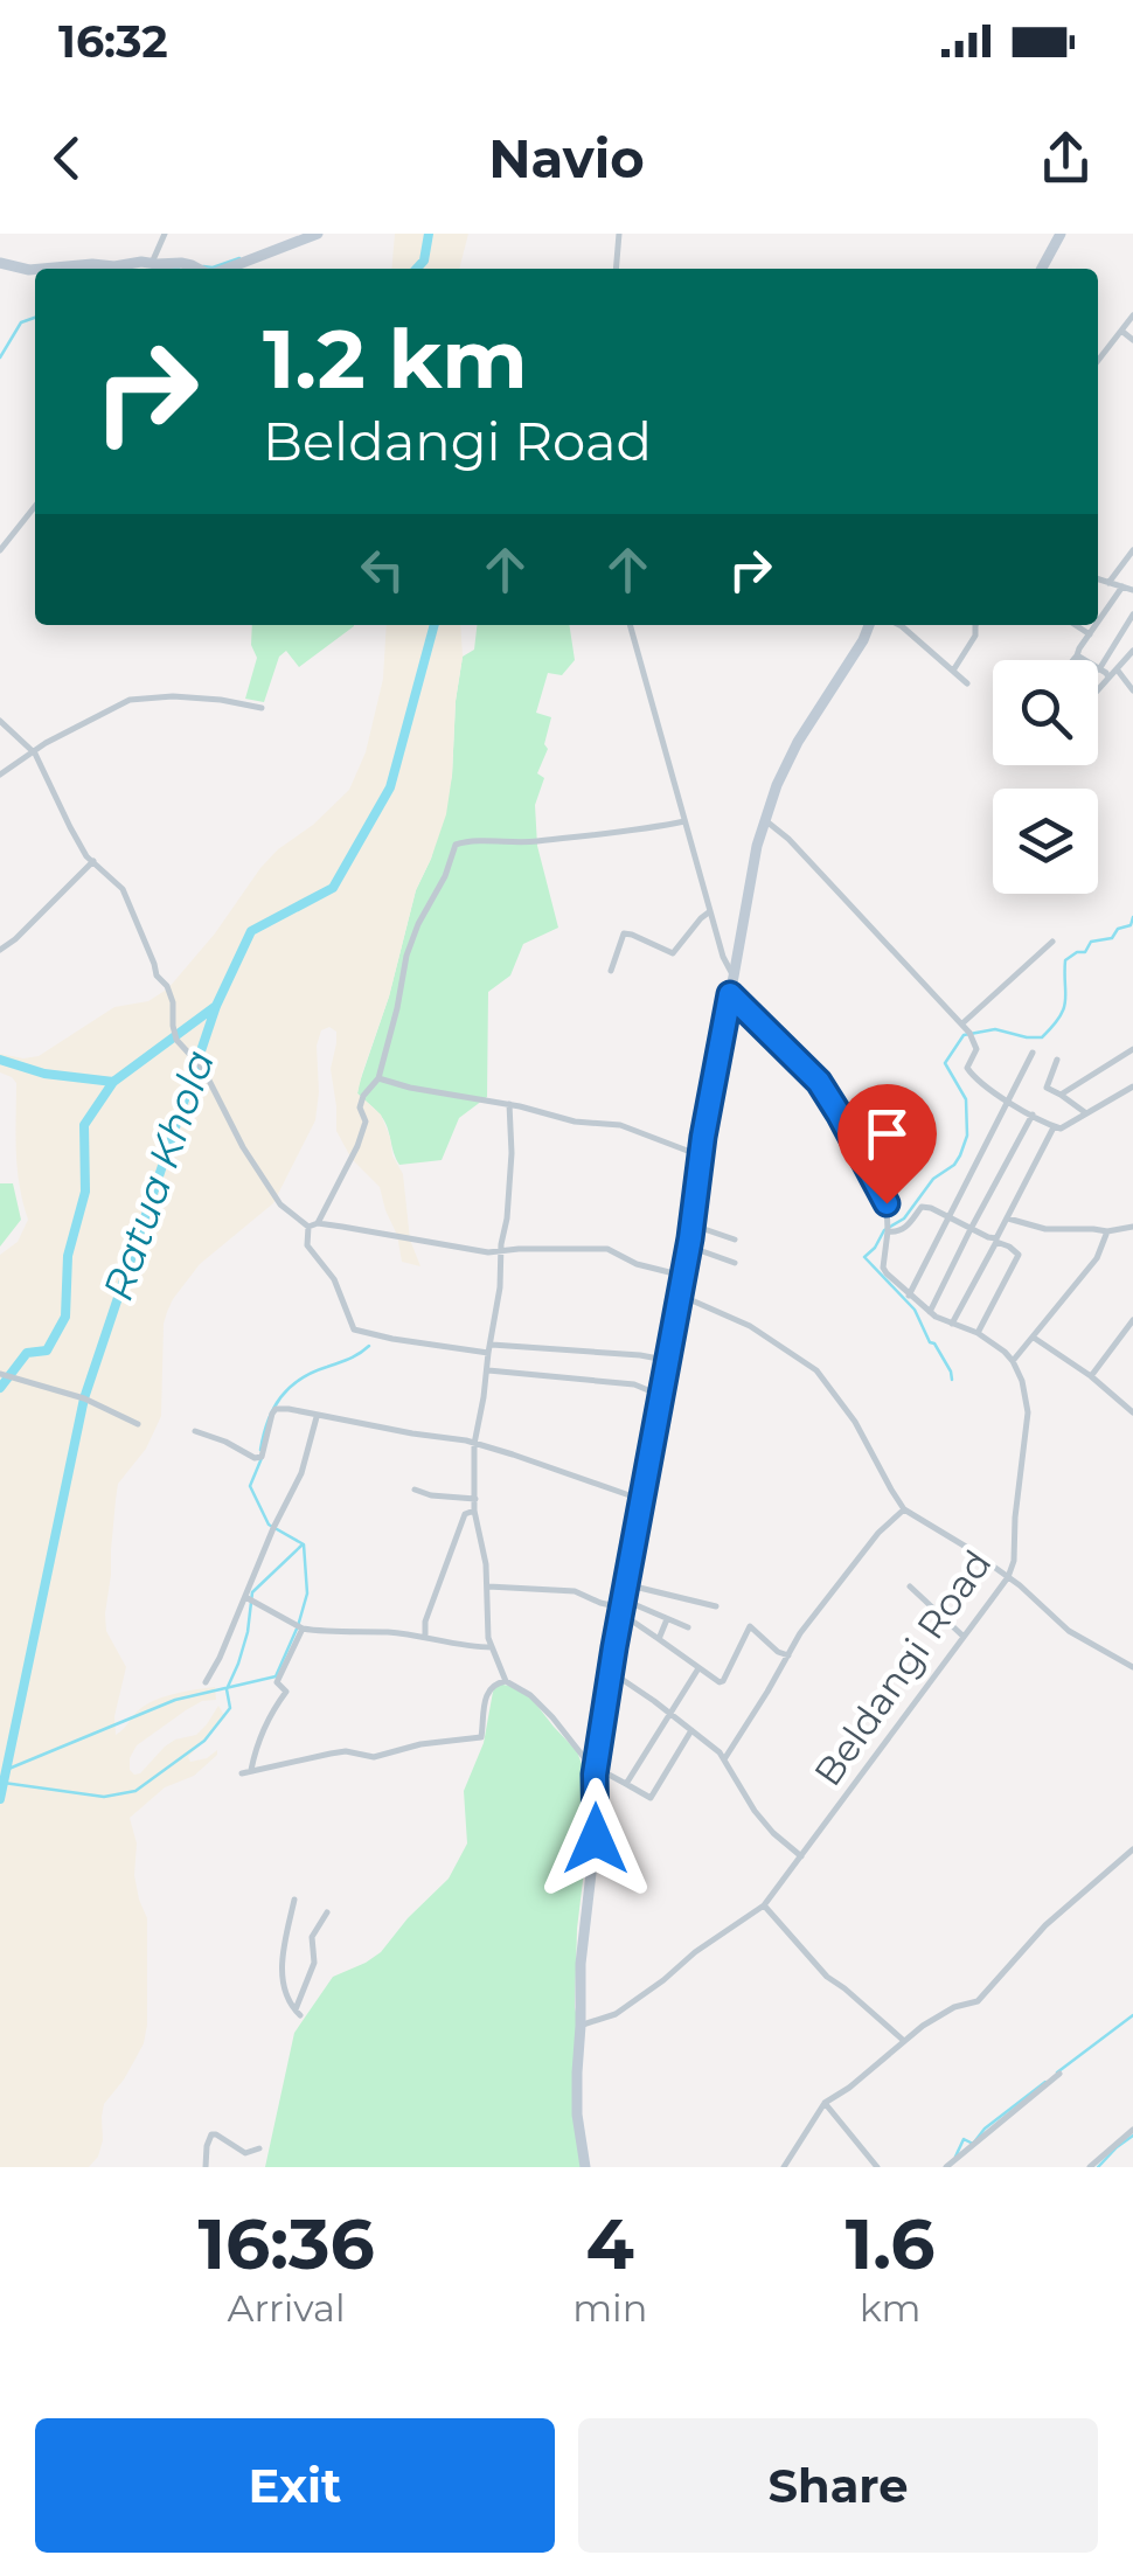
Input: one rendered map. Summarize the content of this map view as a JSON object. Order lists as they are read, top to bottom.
{
  "streets": {
    "street": ["Beldangi Road"]
  },
  "water": ["Ratua Khola"],
  "page": {
    "status": "16:32",
    "header": "Navio",
    "turn": ["1.2 km", "Beldangi Road"],
    "eta": [
      "16:36",
      "Arrival",
      "4",
      "min",
      "1.6",
      "km"
    ],
    "buttons": ["Exit", "Share"]
  }
}
